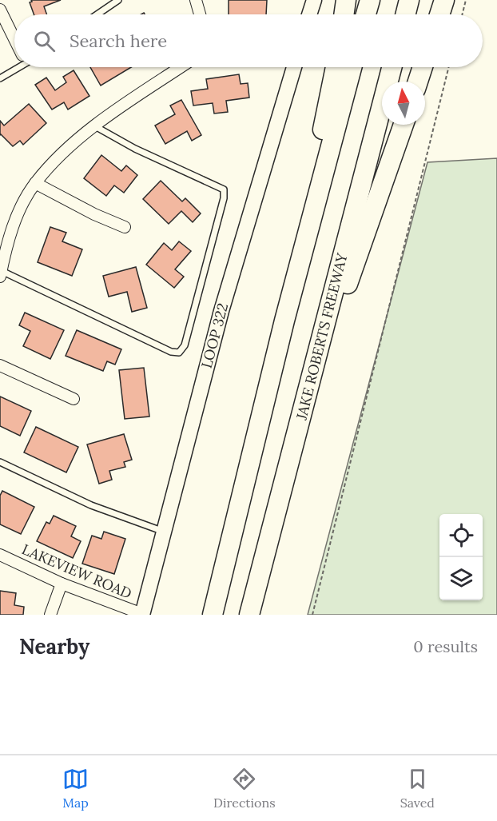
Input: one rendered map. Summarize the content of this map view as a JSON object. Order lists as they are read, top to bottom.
{
  "streets": {
    "highway": ["JAKE ROBERTS FREEWAY"],
    "main road": ["LOOP 322"],
    "street": ["LAKEVIEW ROAD"]
  },
  "crossings": [
    ["LOOP 322", "LAKEVIEW ROAD"]
  ],
  "north": "top",
  "page": {
    "search": "Search here",
    "heading": ["Nearby", "0 results"],
    "nav": ["Map", "Directions", "Saved"]
  }
}
